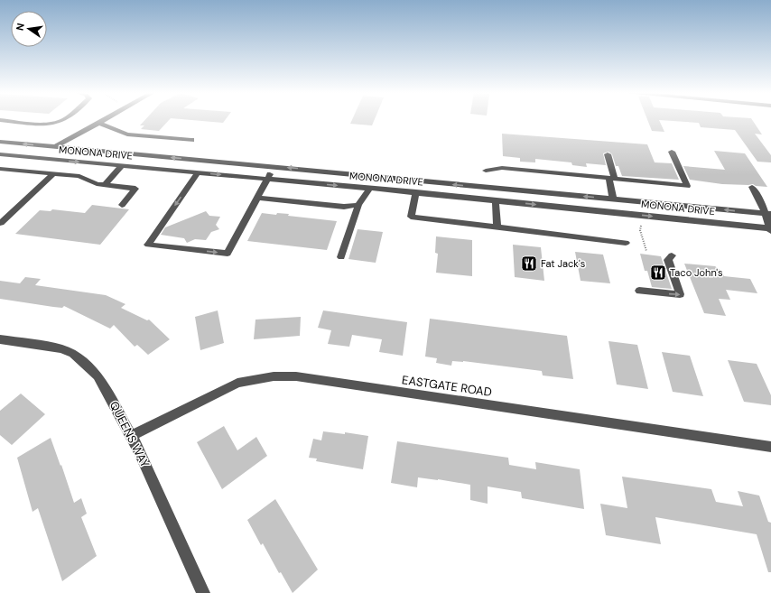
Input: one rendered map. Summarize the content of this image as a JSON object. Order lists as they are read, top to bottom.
{
  "streets": {
    "street": ["MONONA DRIVE", "EASTGATE ROAD", "QUEENS WAY"]
  },
  "crossings": [
    ["EASTGATE ROAD", "QUEENS WAY"]
  ],
  "places": {
    "restaurant": ["Fat Jack's", "Taco John's"]
  },
  "north": "left"
}
